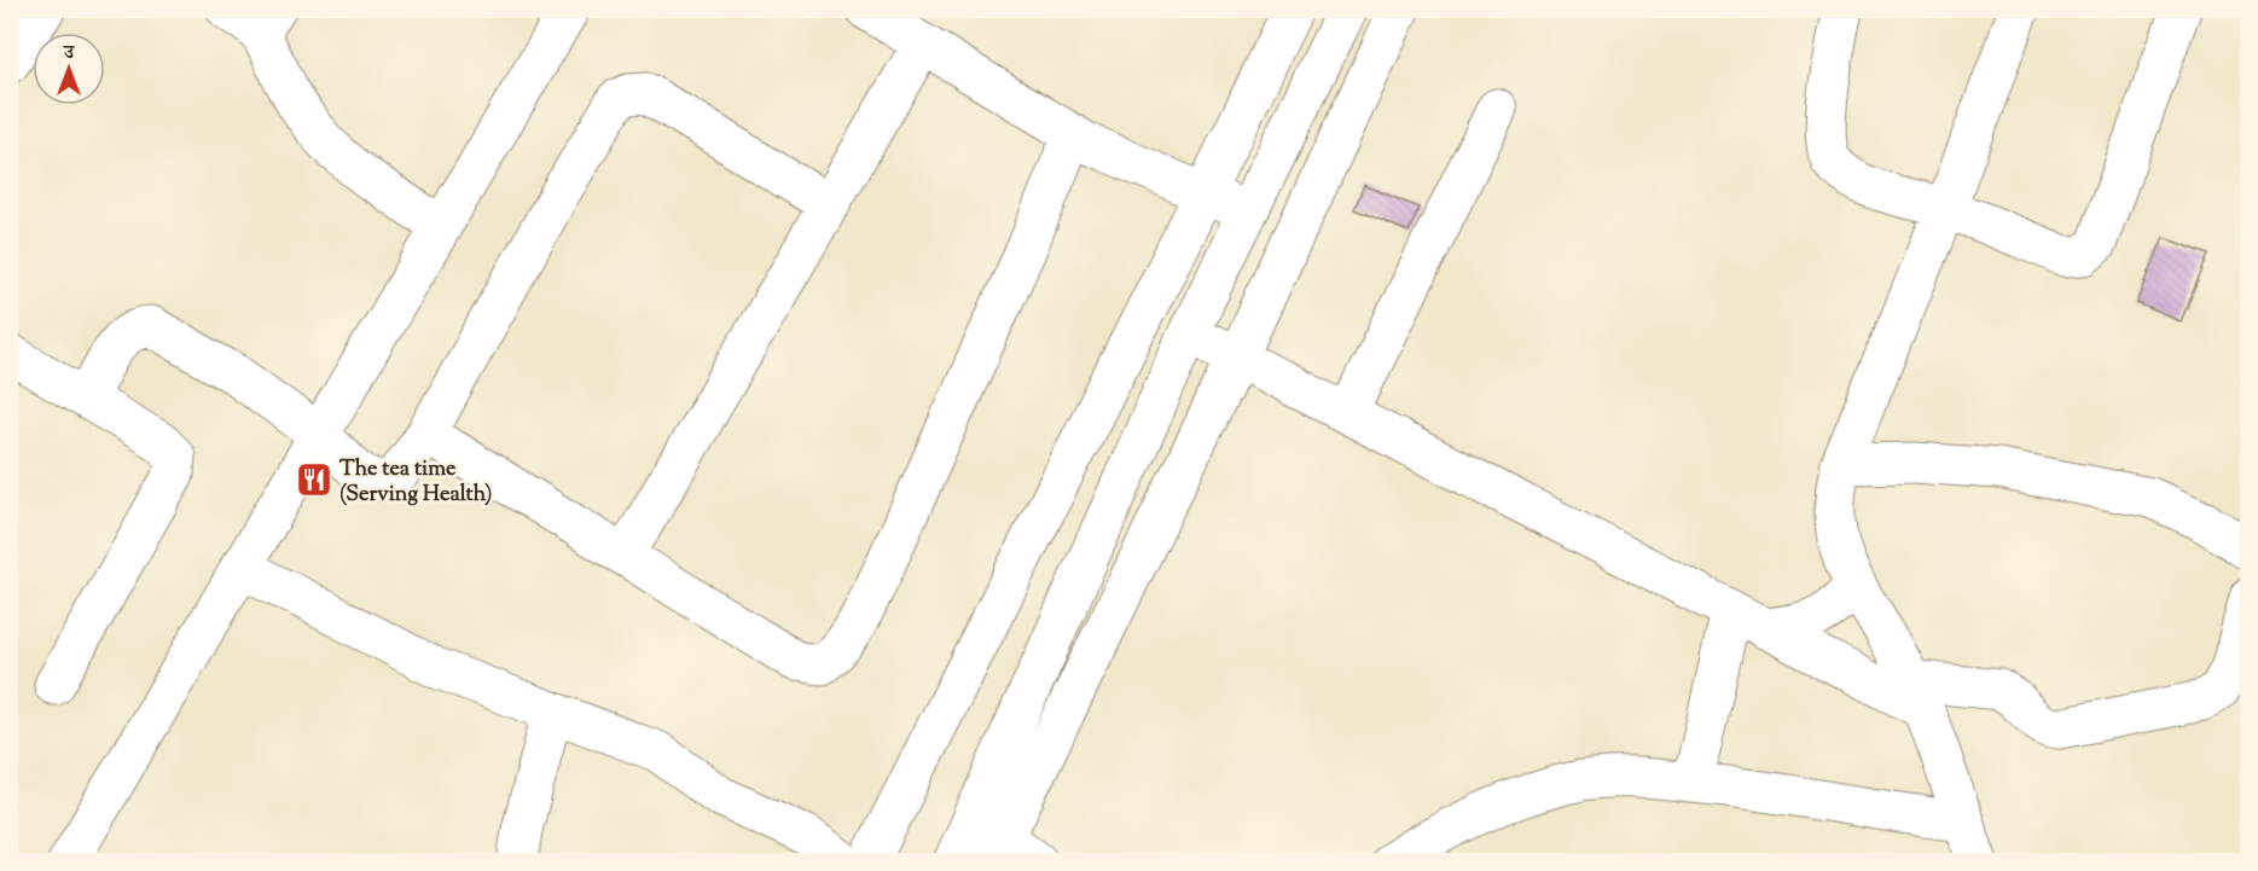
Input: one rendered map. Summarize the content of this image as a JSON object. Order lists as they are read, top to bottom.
{
  "places": {
    "restaurant": ["The tea time (Serving Health)"]
  },
  "north": "top"
}
